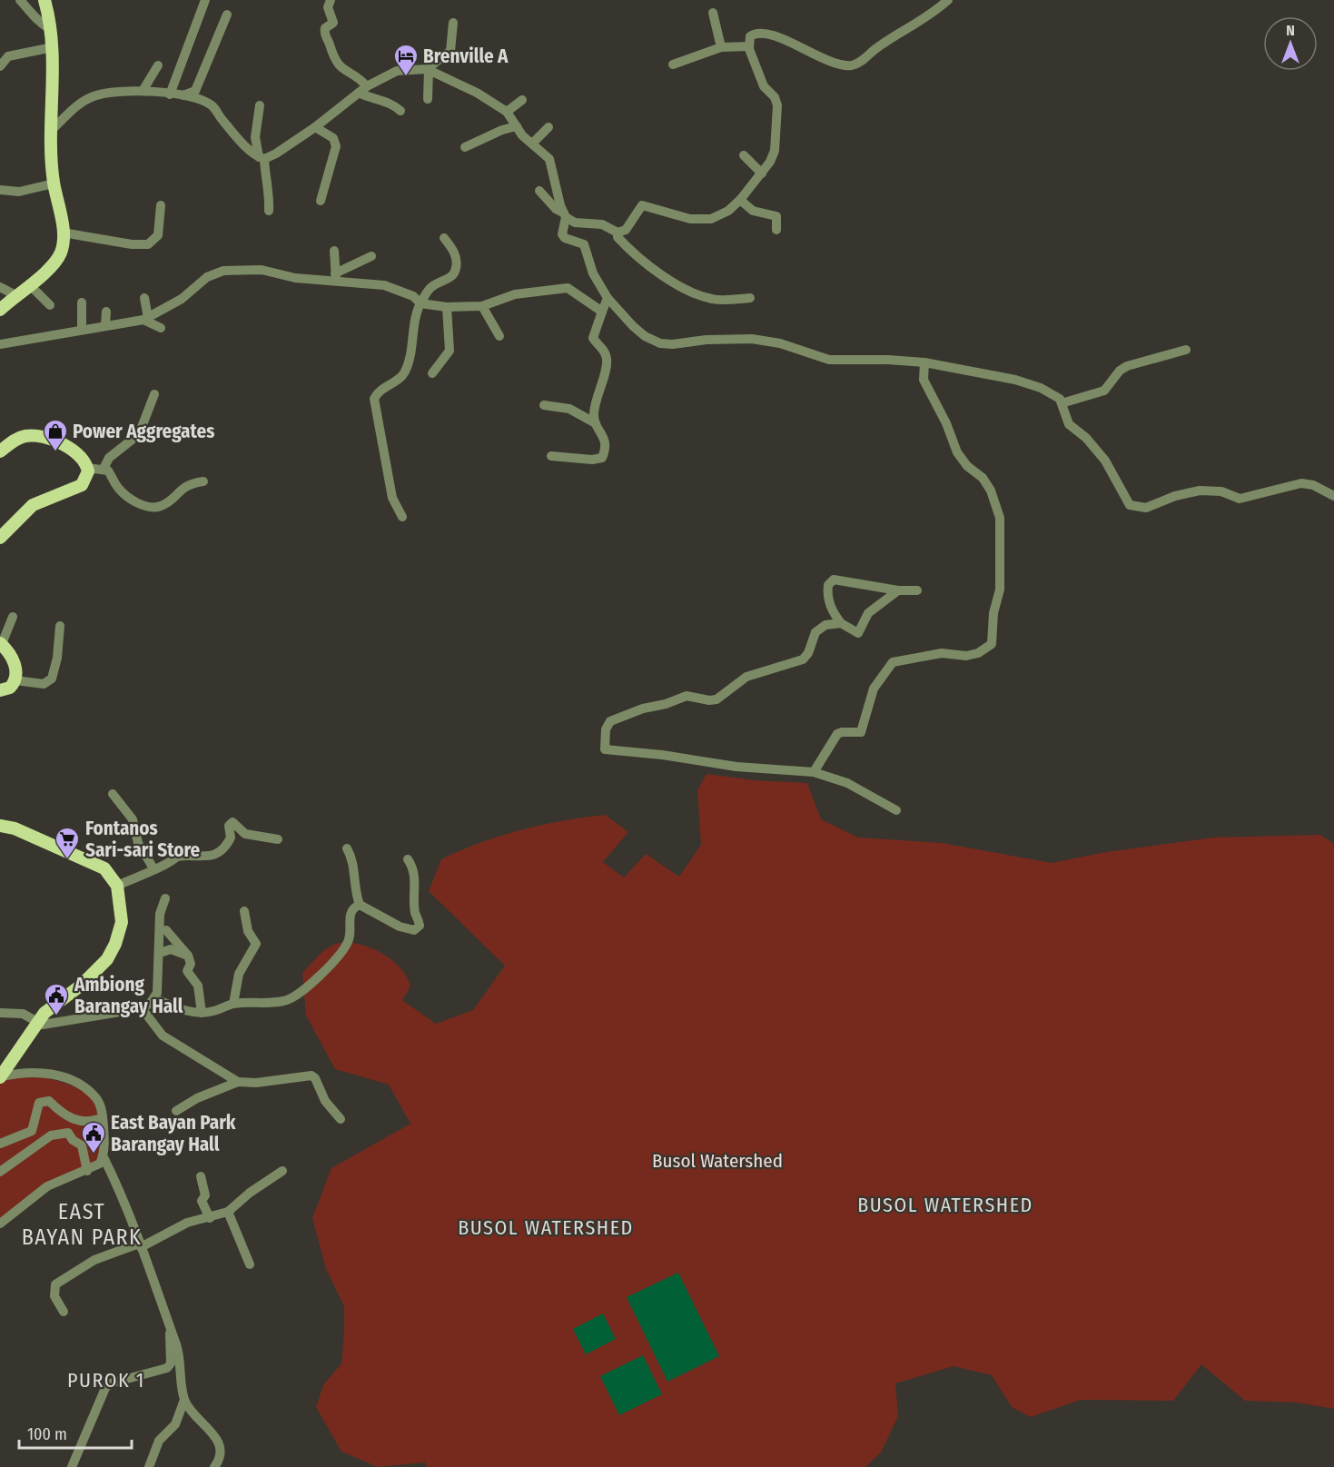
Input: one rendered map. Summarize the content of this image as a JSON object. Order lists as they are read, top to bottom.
{
  "districts": [
    "BUSOL WATERSHED",
    "EAST BAYAN PARK",
    "BUSOL WATERSHED",
    "PUROK 1"
  ],
  "parks": ["Busol Watershed"],
  "places": {
    "hotel": ["Brenville A"],
    "shop": ["Power Aggregates"],
    "supermarket": ["Fontanos Sari-sari Store"],
    "public building": ["Ambiong Barangay Hall", "East Bayan Park Barangay Hall"]
  },
  "scale_bar": "100 m",
  "north": "top"
}
